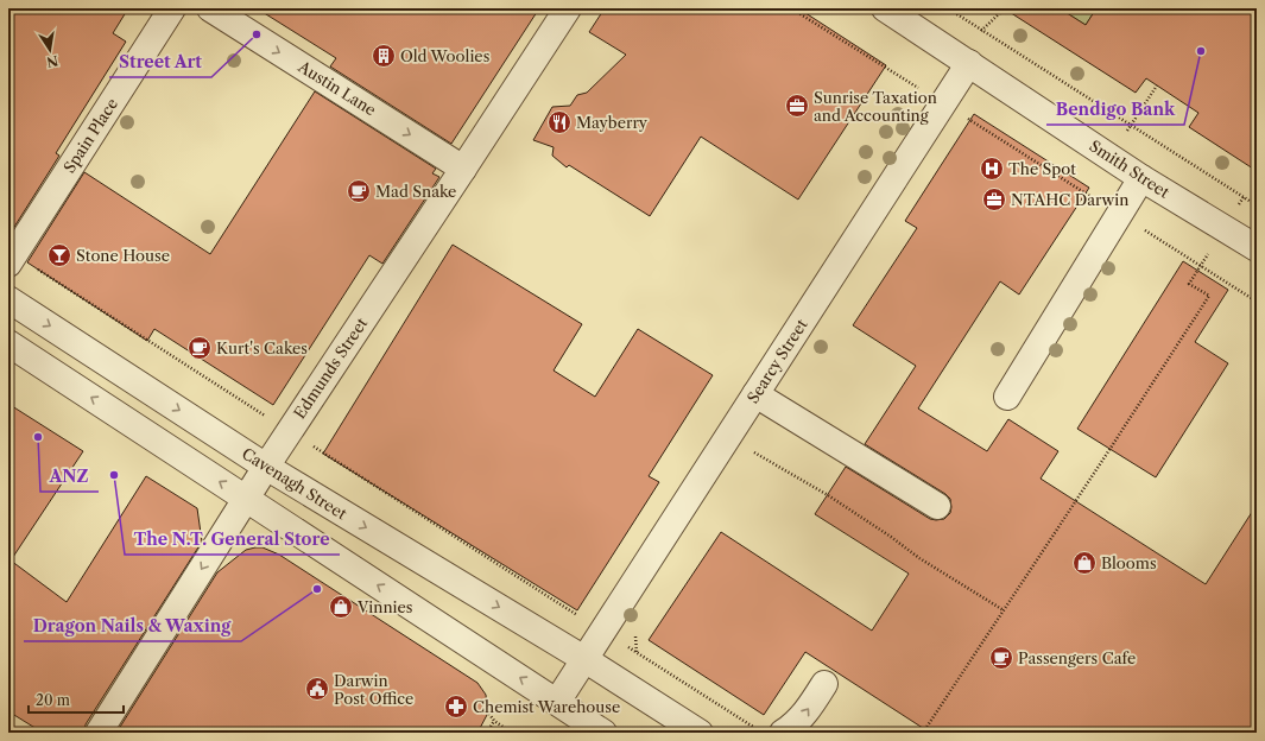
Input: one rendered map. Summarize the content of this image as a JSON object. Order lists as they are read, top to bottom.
{
  "streets": {
    "street": [
      "Austin Lane",
      "Spain Place",
      "Smith Street",
      "Searcy Street",
      "Edmunds Street",
      "Cavenagh Street"
    ]
  },
  "crossings": [
    ["Austin Lane", "Edmunds Street"],
    ["Smith Street", "Searcy Street"],
    ["Searcy Street", "Cavenagh Street"],
    ["Edmunds Street", "Cavenagh Street"]
  ],
  "one_way": ["Austin Lane"],
  "places": {
    "other": [
      "Street Art",
      "Bendigo Bank",
      "ANZ",
      "The N.T. General Store",
      "Dragon Nails & Waxing"
    ],
    "building": ["Old Woolies"],
    "office": ["Sunrise Taxation and Accounting", "NTAHC Darwin"],
    "restaurant": ["Mayberry"],
    "hospital": ["The Spot"],
    "cafe": ["Mad Snake", "Kurt's Cakes", "Passengers Cafe"],
    "bar": ["Stone House"],
    "shop": ["Blooms", "Vinnies"],
    "public building": ["Darwin Post Office"],
    "pharmacy": ["Chemist Warehouse"]
  },
  "scale_bar": "20 m",
  "north": "bottom"
}
